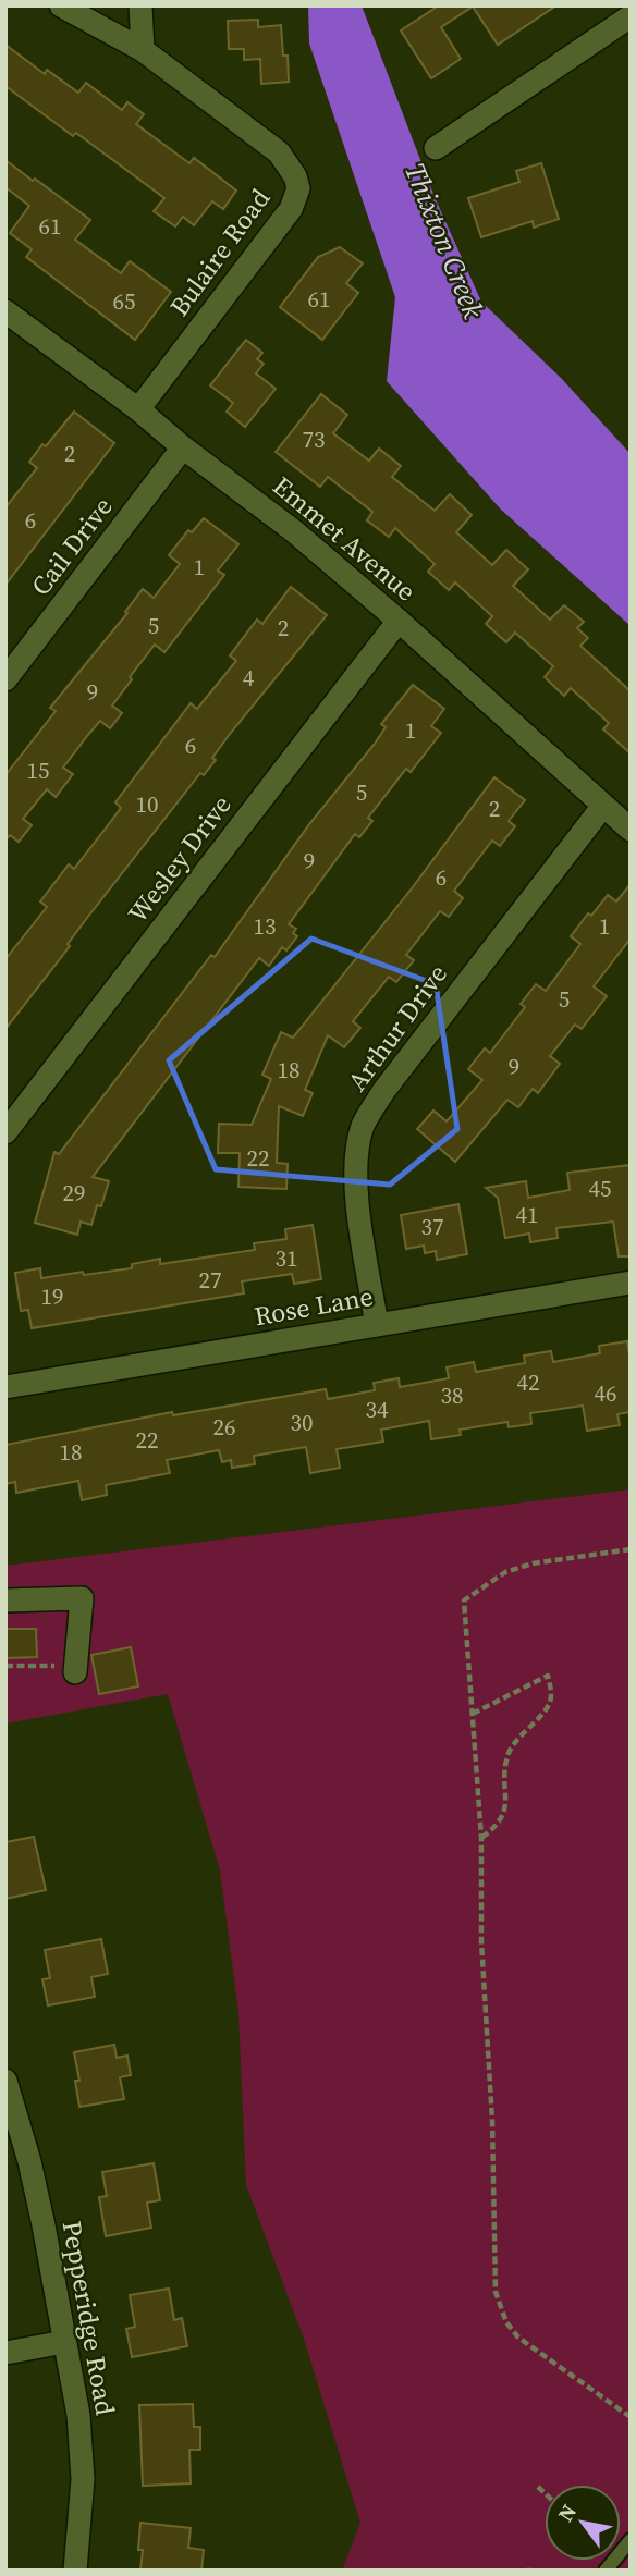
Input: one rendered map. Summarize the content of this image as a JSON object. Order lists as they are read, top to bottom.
{
  "streets": {
    "street": [
      "Bulaire Road",
      "Emmet Avenue",
      "Cail Drive",
      "Wesley Drive",
      "Arthur Drive",
      "Rose Lane",
      "Pepperidge Road"
    ]
  },
  "crossings": [
    ["Bulaire Road", "Emmet Avenue"],
    ["Emmet Avenue", "Cail Drive"],
    ["Emmet Avenue", "Wesley Drive"],
    ["Emmet Avenue", "Arthur Drive"],
    ["Arthur Drive", "Rose Lane"]
  ],
  "water": ["Thixton Creek"],
  "house_numbers": [
    "61",
    "61",
    "65",
    "73",
    "2",
    "6",
    "1",
    "5",
    "2",
    "4",
    "9",
    "1",
    "6",
    "15",
    "5",
    "10",
    "2",
    "9",
    "6",
    "13",
    "1",
    "5",
    "9",
    "18",
    "22",
    "45",
    "29",
    "41",
    "37",
    "31",
    "27",
    "19",
    "42",
    "46",
    "38",
    "34",
    "30",
    "26",
    "22",
    "18"
  ],
  "north": "top left"
}
